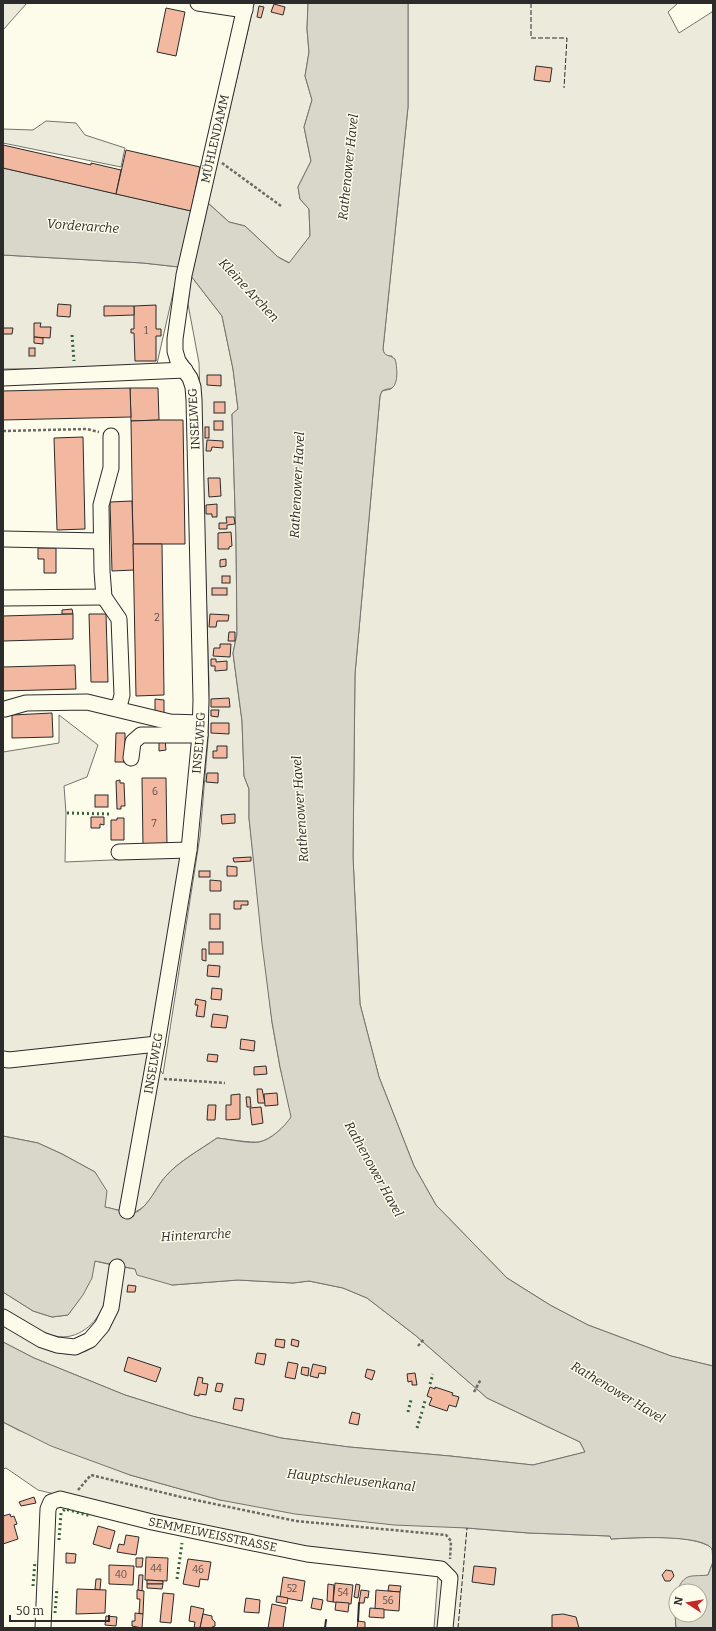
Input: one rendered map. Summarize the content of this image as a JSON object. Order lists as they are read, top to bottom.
{
  "streets": {
    "street": ["MÜHLENDAMM", "INSELWEG", "SEMMELWEISSTRASSE"]
  },
  "crossings": [
    ["MÜHLENDAMM", "INSELWEG"]
  ],
  "water": [
    "Rathenower Havel",
    "Vorderarche",
    "Kleine Archen",
    "Hinterarche",
    "Hauptschleusenkanal"
  ],
  "house_numbers": [
    "1",
    "2",
    "6",
    "7",
    "44",
    "46",
    "40",
    "52",
    "54",
    "56"
  ],
  "scale_bar": "50 m",
  "north": "left"
}
